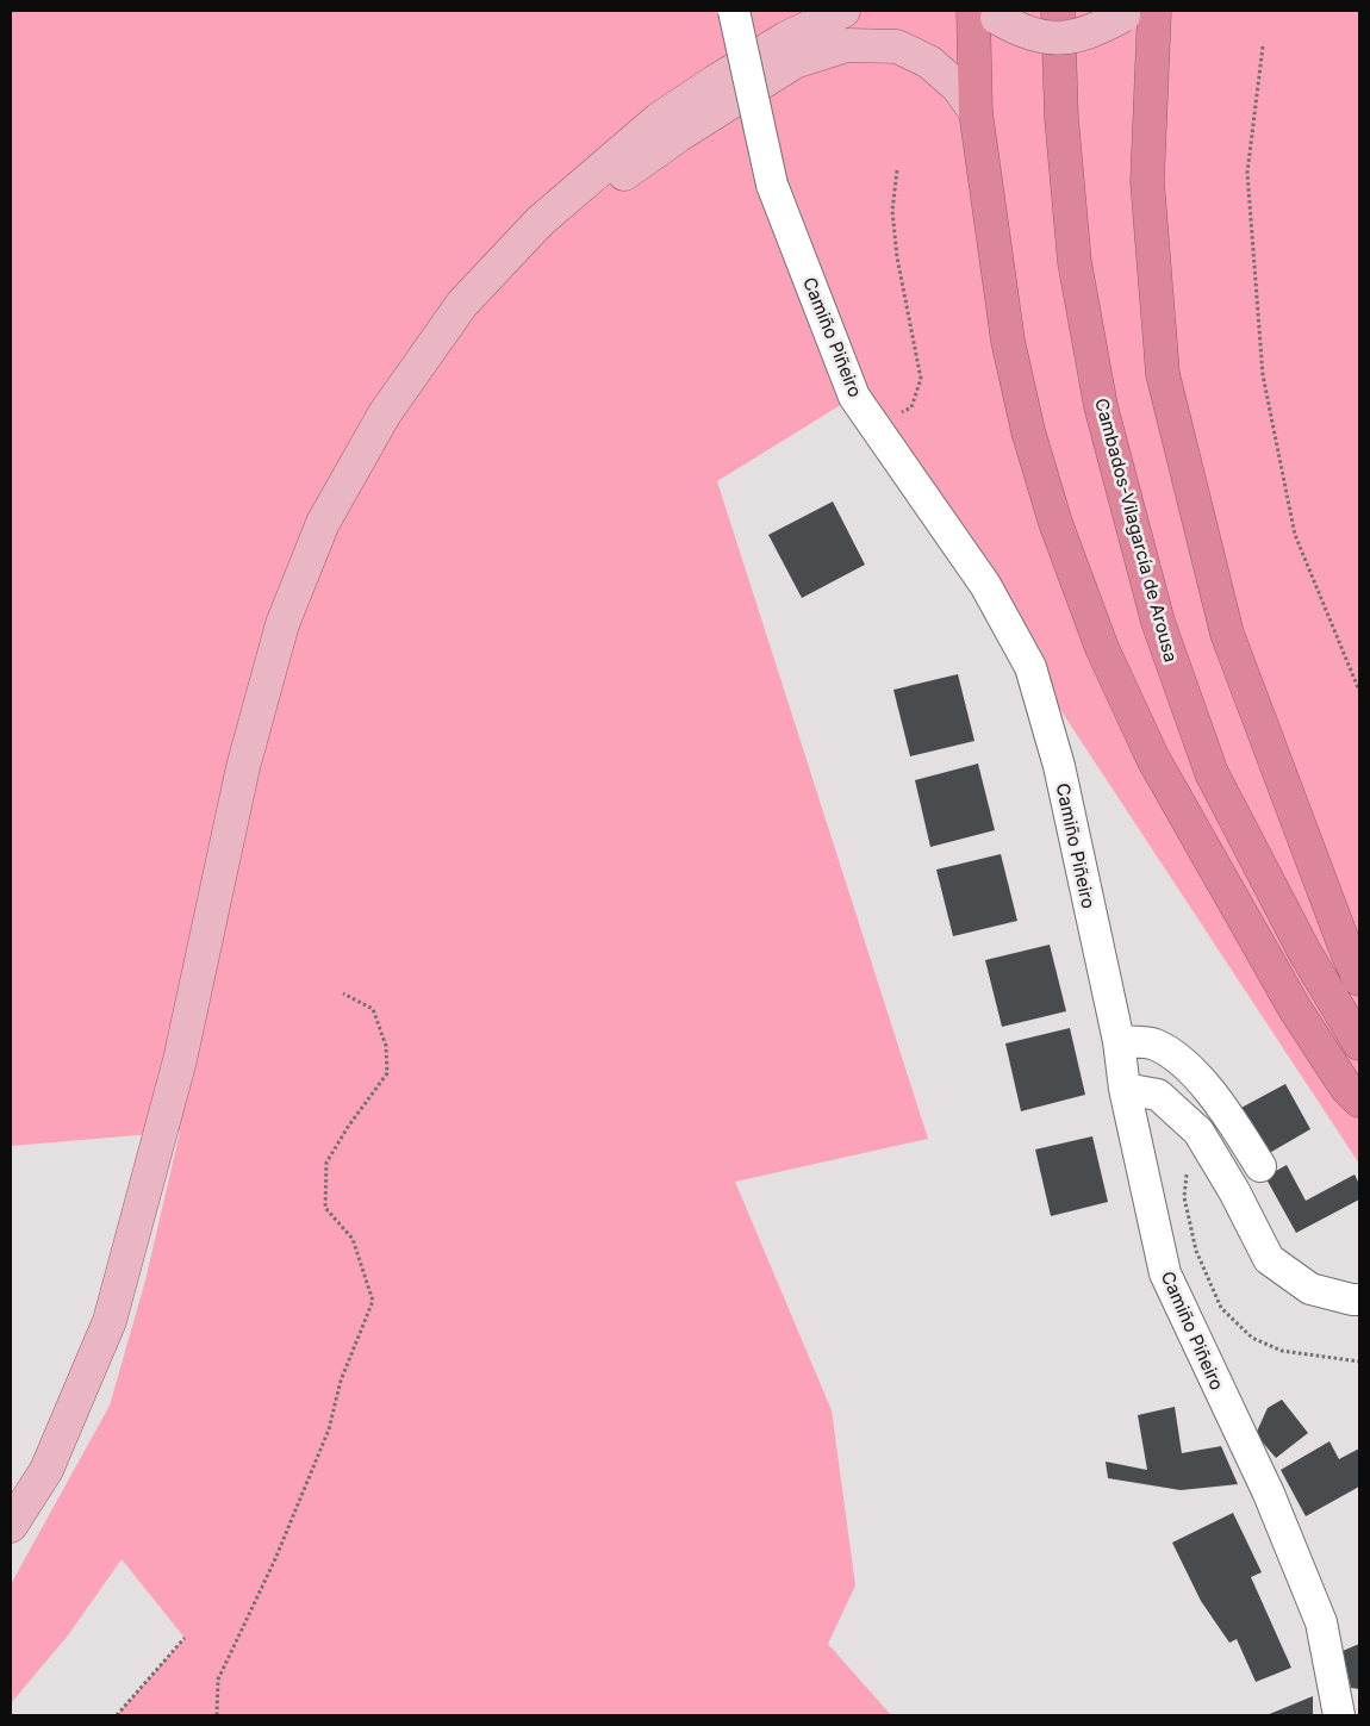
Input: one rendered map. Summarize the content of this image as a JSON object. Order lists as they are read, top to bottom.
{
  "streets": {
    "highway": ["Cambados-Vilagarcía de Arousa"],
    "street": ["Camiño Piñeiro"]
  }
}
